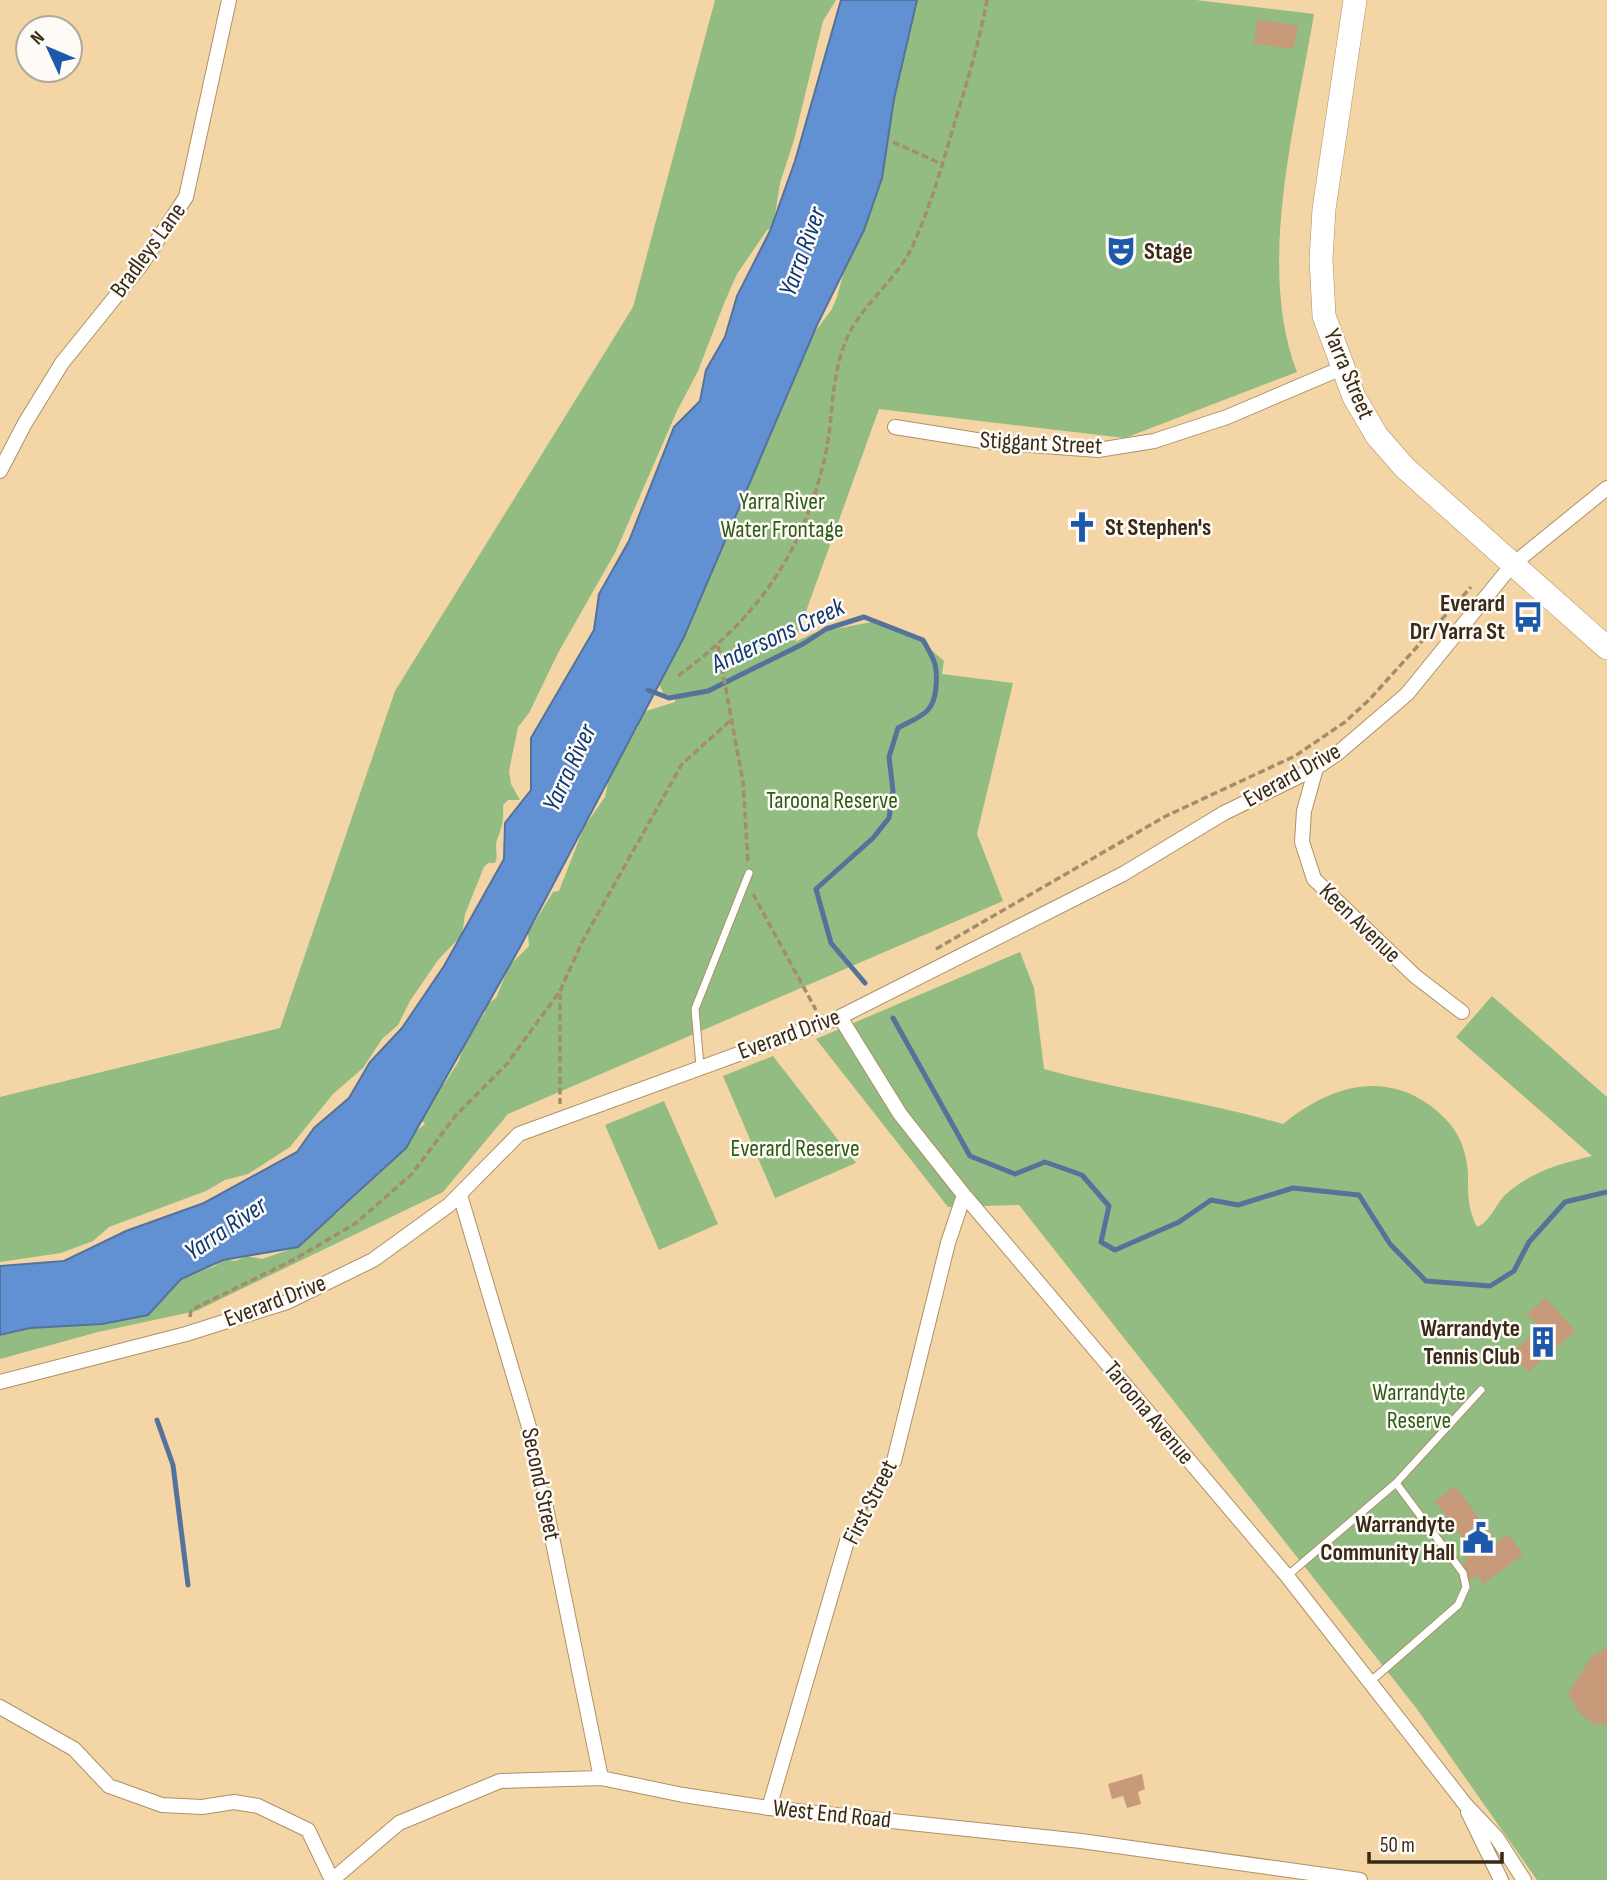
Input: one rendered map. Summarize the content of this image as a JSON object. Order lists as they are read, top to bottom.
{
  "streets": {
    "main road": ["Yarra Street"],
    "street": [
      "Bradleys Lane",
      "Stiggant Street",
      "Everard Drive",
      "Keen Avenue",
      "Taroona Avenue",
      "Second Street",
      "First Street",
      "West End Road"
    ]
  },
  "crossings": [
    ["Yarra Street", "Stiggant Street"],
    ["Yarra Street", "Everard Drive"],
    ["Everard Drive", "Keen Avenue"],
    ["Everard Drive", "Taroona Avenue"],
    ["Everard Drive", "Second Street"],
    ["Taroona Avenue", "First Street"],
    ["Second Street", "West End Road"],
    ["First Street", "West End Road"]
  ],
  "water": ["Yarra River", "Andersons Creek"],
  "parks": [
    "Yarra River Water Frontage",
    "Taroona Reserve",
    "Everard Reserve",
    "Warrandyte Reserve"
  ],
  "places": {
    "theatre": ["Stage"],
    "church": ["St Stephen's"],
    "bus stop": ["Everard Dr/Yarra St"],
    "building": ["Warrandyte Tennis Club"],
    "public building": ["Warrandyte Community Hall"]
  },
  "scale_bar": "50 m",
  "north": "top left"
}
